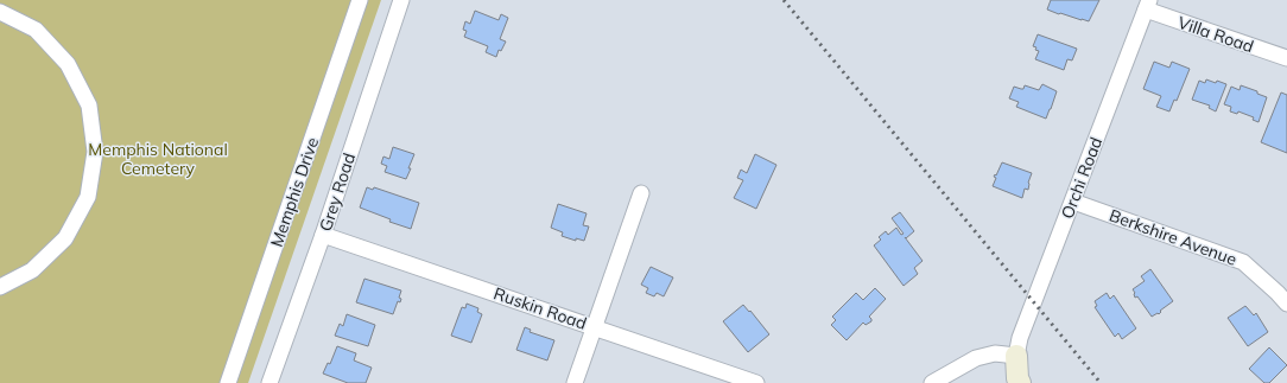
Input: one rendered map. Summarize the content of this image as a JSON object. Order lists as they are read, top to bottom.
{
  "streets": {
    "street": [
      "Villa Road",
      "Orchi Road",
      "Memphis Drive",
      "Grey Road",
      "Berkshire Avenue",
      "Ruskin Road"
    ]
  },
  "crossings": [
    ["Villa Road", "Orchi Road"],
    ["Orchi Road", "Berkshire Avenue"],
    ["Grey Road", "Ruskin Road"]
  ],
  "parks": ["Memphis National Cemetery"]
}
